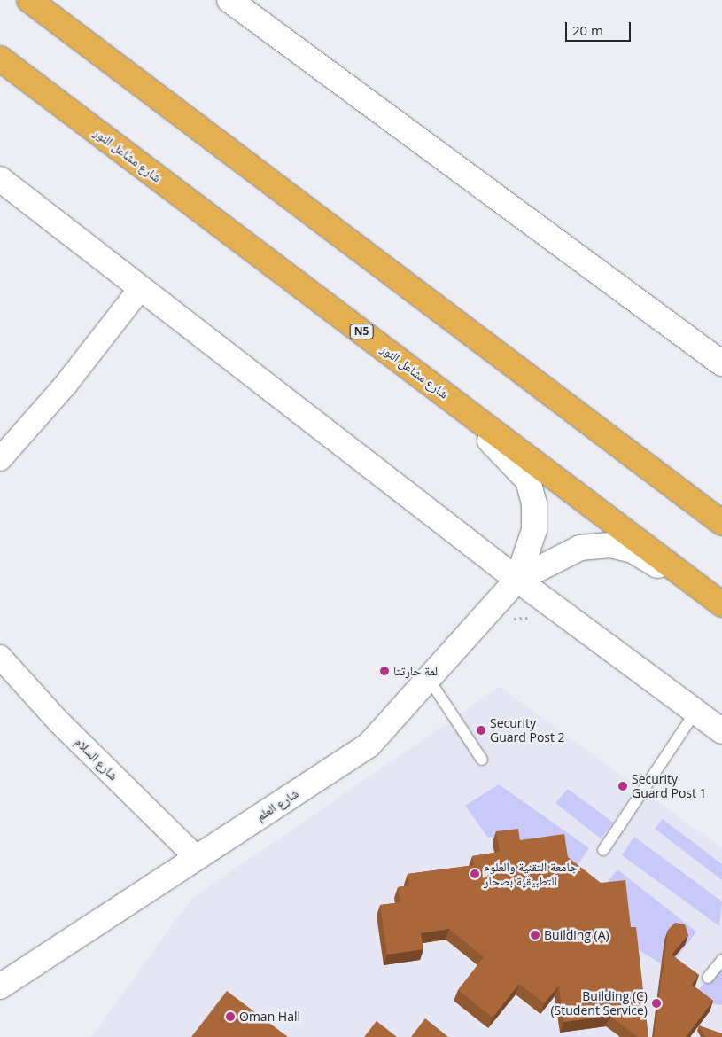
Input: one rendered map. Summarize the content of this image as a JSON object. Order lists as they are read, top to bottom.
{
  "streets": {
    "highway": ["شارع مشاعل النور", "N5"],
    "street": ["شارع السلام", "شارع العلم"]
  },
  "crossings": [
    ["شارع السلام", "شارع العلم"]
  ],
  "places": [
    "لمة حارتتا",
    "Security Guard Post 2",
    "Security Guard Post 1",
    "جامعة التقنية والعلوم التطبيقية بصحار",
    "Building (A)",
    "Building (C) (Student Service)",
    "Oman Hall"
  ],
  "scale_bar": "20 m"
}
